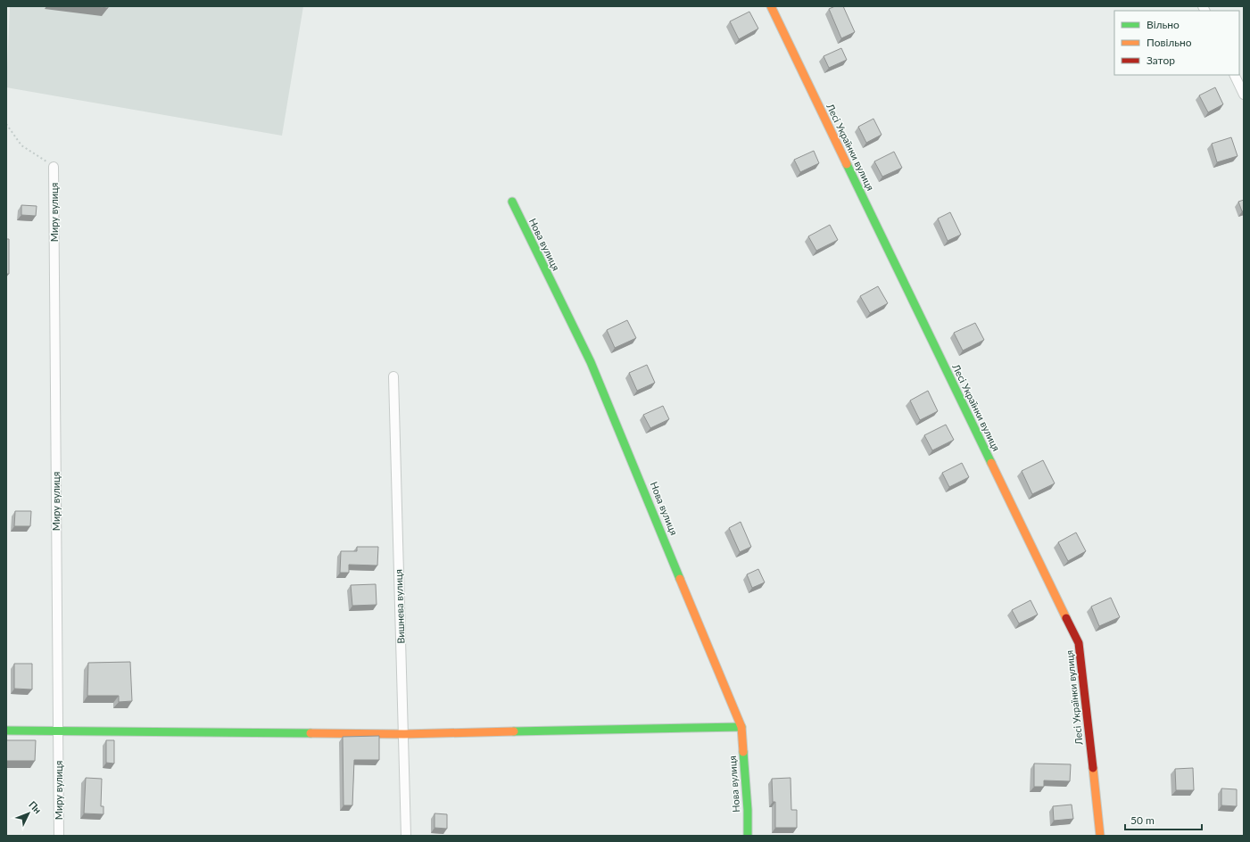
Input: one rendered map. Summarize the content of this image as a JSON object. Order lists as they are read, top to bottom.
{
  "streets": {
    "street": [
      "Лесі Українки вулиця",
      "Миру вулиця",
      "Нова вулиця",
      "Вишнева вулиця"
    ]
  },
  "legend": ["Вільно", "Повільно", "Затор"],
  "scale_bar": "50 m",
  "north": "top right"
}
